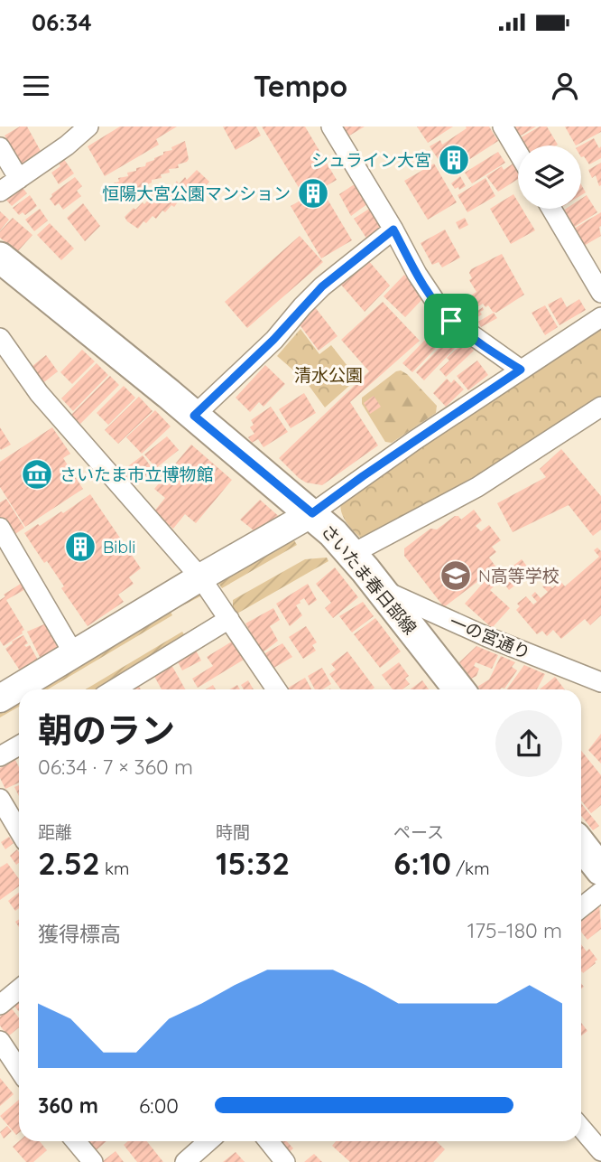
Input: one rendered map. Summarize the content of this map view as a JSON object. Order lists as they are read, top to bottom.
{
  "streets": {
    "main road": ["さいたま春日部線"],
    "street": ["一の宮通り"]
  },
  "crossings": [
    ["さいたま春日部線", "一の宮通り"]
  ],
  "parks": ["清水公園"],
  "places": {
    "building": ["シュライン大宮", "恒陽大宮公園マンション", "Bibli"],
    "museum": ["さいたま市立博物館"],
    "school or university": ["N高等学校"]
  },
  "page": {
    "status": "06:34",
    "header": "Tempo",
    "heading": ["朝のラン", "06:34 · 7 × 360 m"],
    "stats": [
      ["距離", "2.52 km"],
      ["時間", "15:32"],
      ["ペース", "6:10 /km"]
    ],
    "chart": ["獲得標高", "175–180 m"],
    "list": [
      {
        "name": "360 m",
        "note": "6:00"
      }
    ]
  }
}
